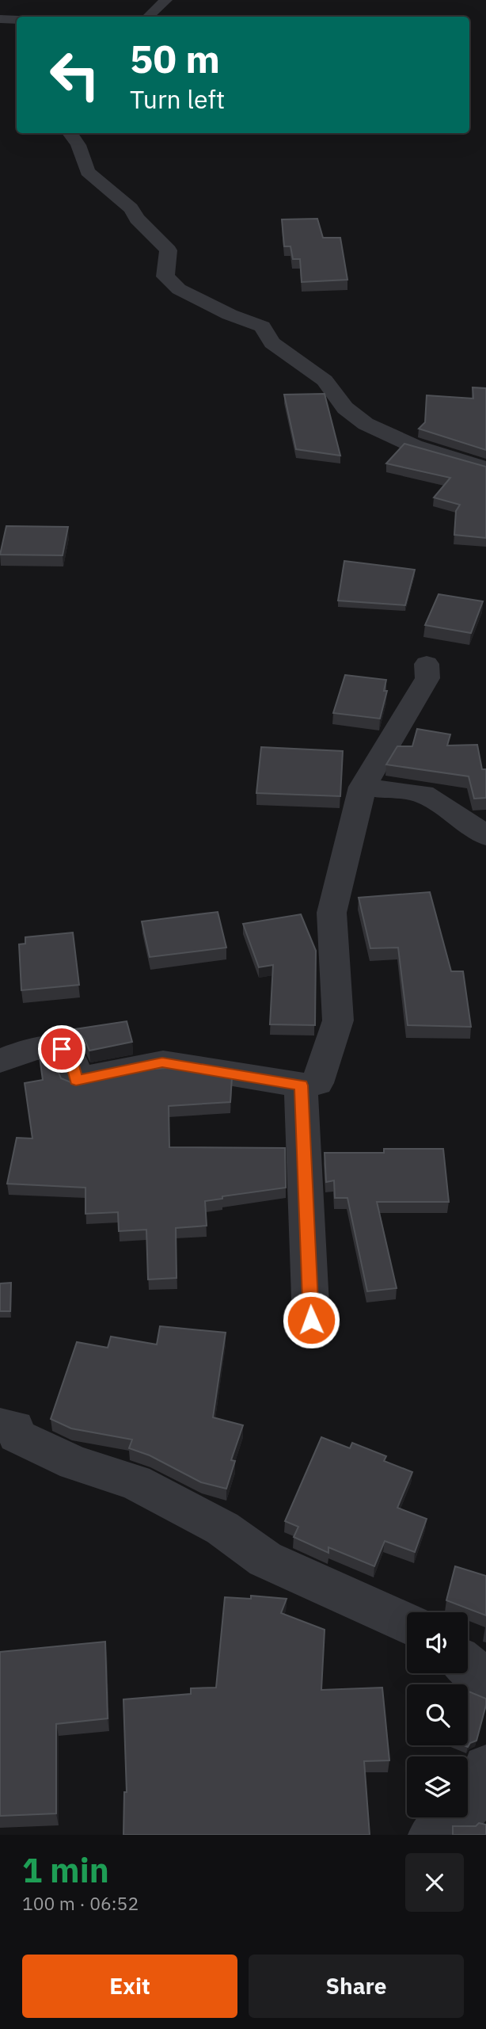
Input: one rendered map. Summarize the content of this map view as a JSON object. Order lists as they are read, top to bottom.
{
  "page": {
    "turn": ["50 m", "Turn left"],
    "heading": ["1 min", "100 m · 06:52"],
    "buttons": ["Exit", "Share"]
  }
}
